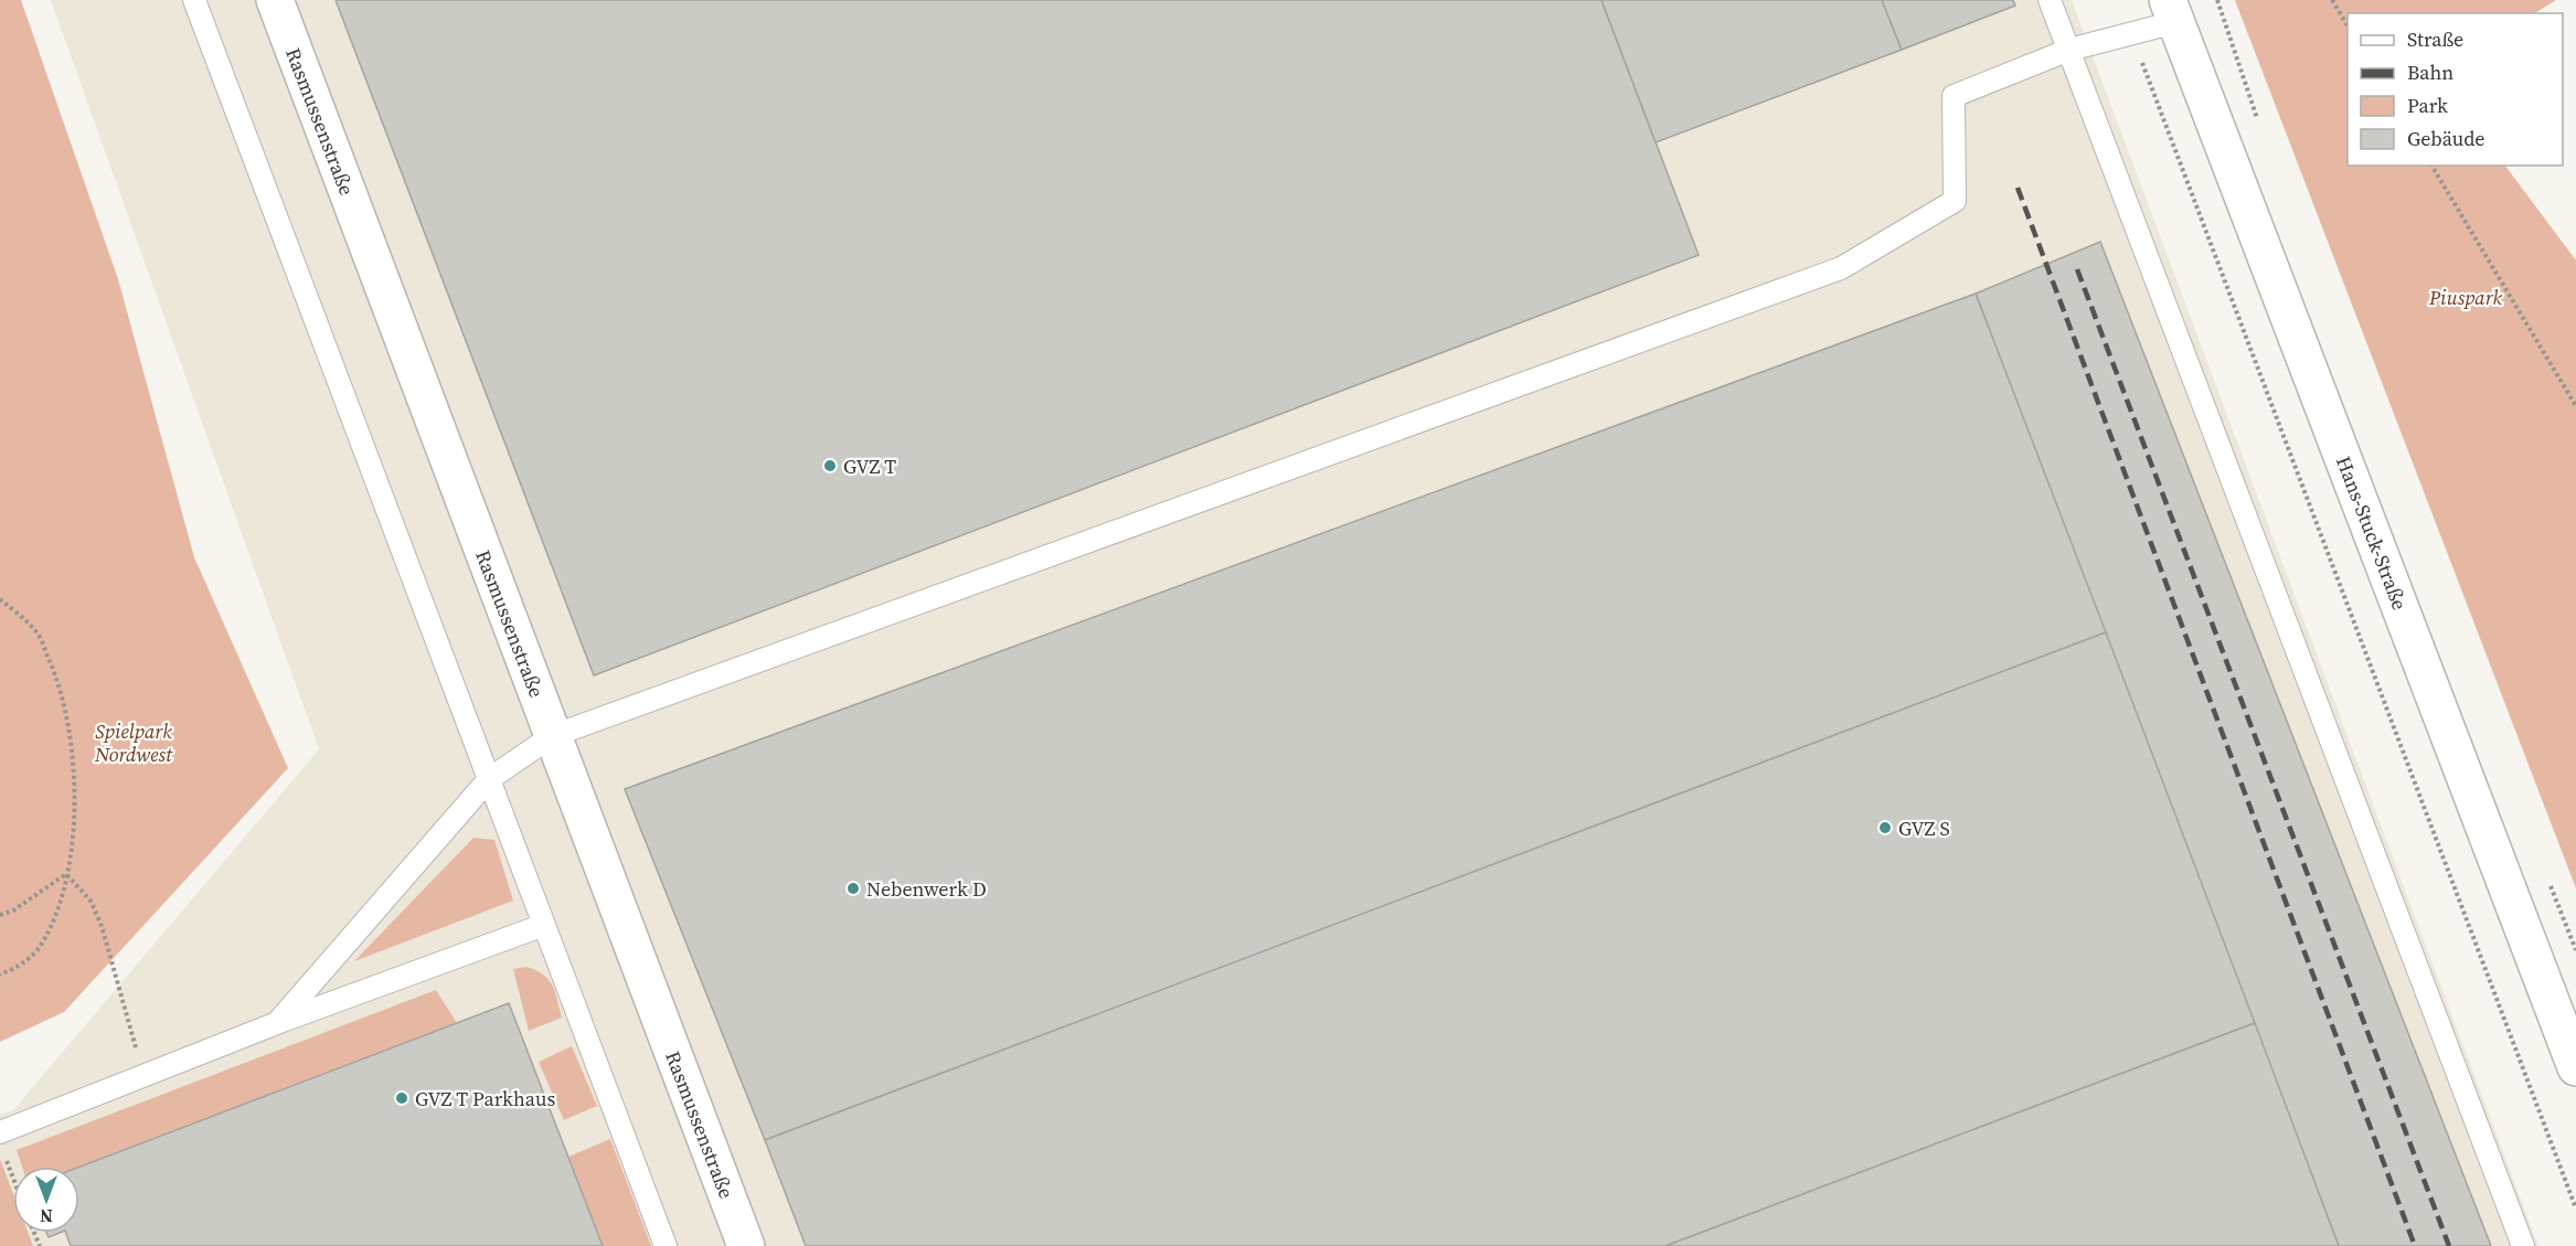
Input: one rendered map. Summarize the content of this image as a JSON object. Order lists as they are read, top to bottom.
{
  "streets": {
    "street": ["Rasmussenstraße", "Hans-Stuck-Straße"]
  },
  "parks": ["Piuspark", "Spielpark Nordwest"],
  "places": [
    "GVZ T",
    "GVZ S",
    "Nebenwerk D",
    "GVZ T Parkhaus"
  ],
  "legend": [
    "Straße",
    "Bahn",
    "Park",
    "Gebäude"
  ],
  "north": "bottom"
}
